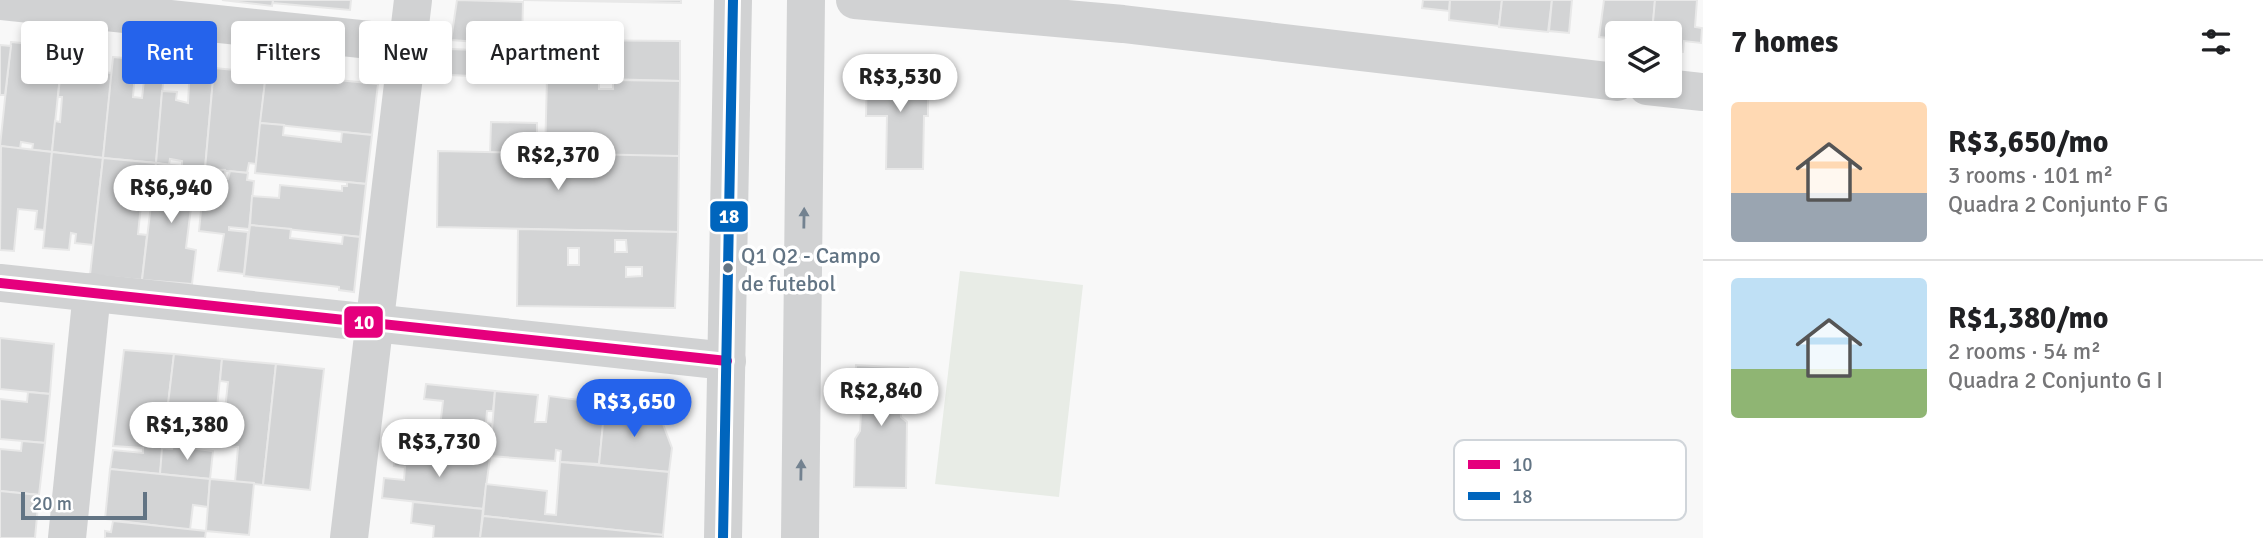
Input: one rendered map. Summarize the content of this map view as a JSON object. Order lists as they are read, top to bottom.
{
  "places": ["Q1 Q2 - Campo de futebol"],
  "lines": ["transit line 18", "transit line 10"],
  "legend": ["10", "18"],
  "scale_bar": "20 m",
  "page": {
    "heading": "7 homes",
    "chip": [
      "Buy",
      "Rent",
      "Filters",
      "New",
      "Apartment"
    ],
    "price": [
      "R$3,530",
      "R$2,370",
      "R$6,940",
      "R$2,840",
      "R$3,650",
      "R$1,380",
      "R$3,730"
    ],
    "list": [
      {
        "name": "R$3,650/mo",
        "note": "3 rooms · 101 m² · Quadra 2 Conjunto F G"
      },
      {
        "name": "R$1,380/mo",
        "note": "2 rooms · 54 m² · Quadra 2 Conjunto G I"
      }
    ],
    "scale": "20 m"
  }
}
